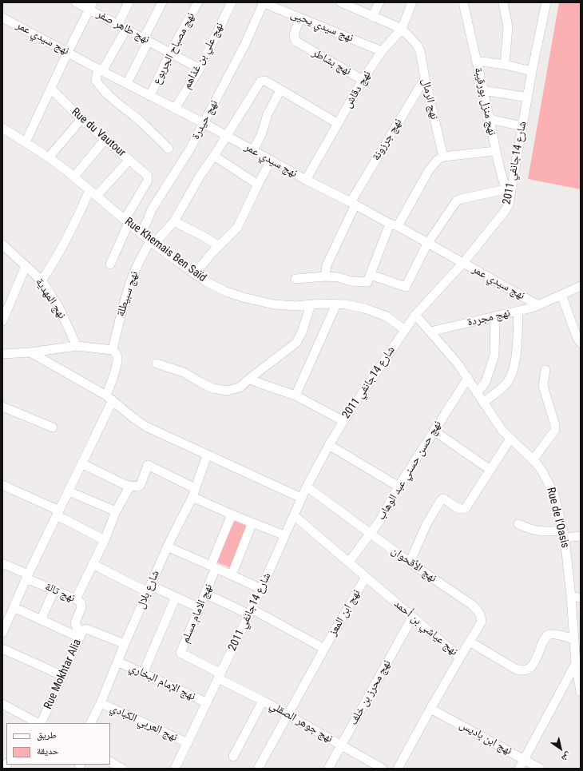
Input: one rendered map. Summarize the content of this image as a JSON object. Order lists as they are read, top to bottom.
{
  "streets": {
    "street": [
      "نهج سيدي يحيى",
      "نهج طاهر صفر",
      "نهج سيدي عمر",
      "نهج مصباح الجربوع",
      "نهج علي بن غذاهم",
      "نهج بشاطر",
      "نهج دقاش",
      "نهج الرمال",
      "نهج منزل بورقيبة",
      "نهج حيدرة",
      "Rue du Vautour",
      "نهج جرزونة",
      "شارع 14جانفي 2011",
      "Rue Khemais Ben Saïd",
      "نهج سبيطلة",
      "نهج المهدية",
      "نهج مجردة",
      "نهج حسن حسني عبد الوهاب",
      "Rue de l'Oasis",
      "نهج الأقحوان",
      "شارع بلال",
      "نهج تالة",
      "نهج ابن المعز",
      "نهج الامام مسلم",
      "نهج عياشي بن أحمد",
      "Rue Mokhtar Alia",
      "نهج الإمام البخاري",
      "نهج محرز بن خلف",
      "نهج جوهر الصقلي",
      "نهج العربي الكبادي",
      "نهج ابن باديس"
    ]
  },
  "crossings": [
    ["نهج سيدي يحيى", "نهج بشاطر"],
    ["نهج سيدي يحيى", "نهج دقاش"],
    ["نهج سيدي يحيى", "نهج حيدرة"],
    ["نهج طاهر صفر", "نهج مصباح الجربوع"],
    ["نهج طاهر صفر", "نهج علي بن غذاهم"],
    ["نهج سيدي عمر", "نهج مصباح الجربوع"],
    ["نهج سيدي عمر", "نهج علي بن غذاهم"],
    ["نهج سيدي عمر", "نهج دقاش"],
    ["نهج سيدي عمر", "نهج حيدرة"],
    ["نهج سيدي عمر", "نهج جرزونة"],
    ["نهج سيدي عمر", "شارع 14جانفي 2011"],
    ["نهج سيدي عمر", "نهج سبيطلة"],
    ["نهج سيدي عمر", "نهج مجردة"],
    ["نهج بشاطر", "نهج دقاش"],
    ["نهج دقاش", "نهج الرمال"],
    ["نهج دقاش", "نهج سبيطلة"],
    ["نهج الرمال", "نهج جرزونة"],
    ["نهج منزل بورقيبة", "شارع 14جانفي 2011"],
    ["نهج حيدرة", "Rue Khemais Ben Saïd"],
    ["Rue du Vautour", "Rue Khemais Ben Saïd"],
    ["شارع 14جانفي 2011", "Rue Khemais Ben Saïd"],
    ["شارع 14جانفي 2011", "Rue de l'Oasis"],
    ["شارع 14جانفي 2011", "نهج الأقحوان"],
    ["شارع 14جانفي 2011", "نهج ابن المعز"],
    ["شارع 14جانفي 2011", "نهج الامام مسلم"],
    ["شارع 14جانفي 2011", "نهج عياشي بن أحمد"],
    ["شارع 14جانفي 2011", "نهج الإمام البخاري"],
    ["شارع 14جانفي 2011", "نهج جوهر الصقلي"],
    ["شارع 14جانفي 2011", "نهج العربي الكبادي"],
    ["Rue Khemais Ben Saïd", "نهج سبيطلة"],
    ["نهج مجردة", "Rue de l'Oasis"],
    ["نهج حسن حسني عبد الوهاب", "Rue de l'Oasis"],
    ["نهج حسن حسني عبد الوهاب", "نهج الأقحوان"],
    ["نهج حسن حسني عبد الوهاب", "نهج عياشي بن أحمد"],
    ["نهج الأقحوان", "نهج عياشي بن أحمد"],
    ["شارع بلال", "Rue Mokhtar Alia"],
    ["شارع بلال", "نهج الإمام البخاري"],
    ["شارع بلال", "نهج العربي الكبادي"],
    ["نهج تالة", "Rue Mokhtar Alia"],
    ["نهج ابن المعز", "نهج الامام مسلم"],
    ["نهج ابن المعز", "نهج عياشي بن أحمد"],
    ["نهج ابن المعز", "نهج جوهر الصقلي"],
    ["نهج الامام مسلم", "نهج جوهر الصقلي"],
    ["نهج عياشي بن أحمد", "نهج محرز بن خلف"],
    ["نهج عياشي بن أحمد", "نهج ابن باديس"],
    ["نهج محرز بن خلف", "نهج جوهر الصقلي"]
  ],
  "legend": ["طريق", "حديقة"],
  "north": "bottom right"
}
